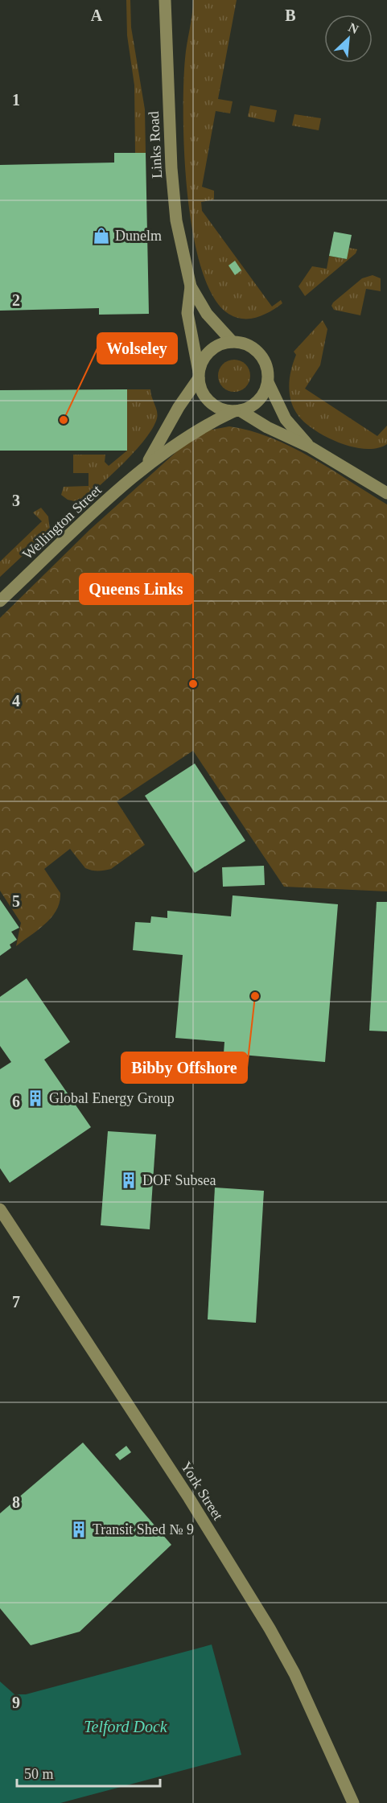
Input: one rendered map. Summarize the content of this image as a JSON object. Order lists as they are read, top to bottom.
{
  "streets": {
    "street": ["Links Road", "Wellington Street", "York Street"]
  },
  "crossings": [
    ["Links Road", "Wellington Street"]
  ],
  "water": ["Telford Dock"],
  "places": {
    "shop": ["Dunelm"],
    "other": ["Wolseley", "Queens Links", "Bibby Offshore"],
    "building": ["Global Energy Group", "DOF Subsea", "Transit Shed № 9"]
  },
  "scale_bar": "50 m",
  "north": "top right",
  "grid": {
    "columns": ["A", "B"],
    "rows": [
      "1",
      "2",
      "3",
      "4",
      "5",
      "6",
      "7",
      "8",
      "9"
    ]
  }
}
